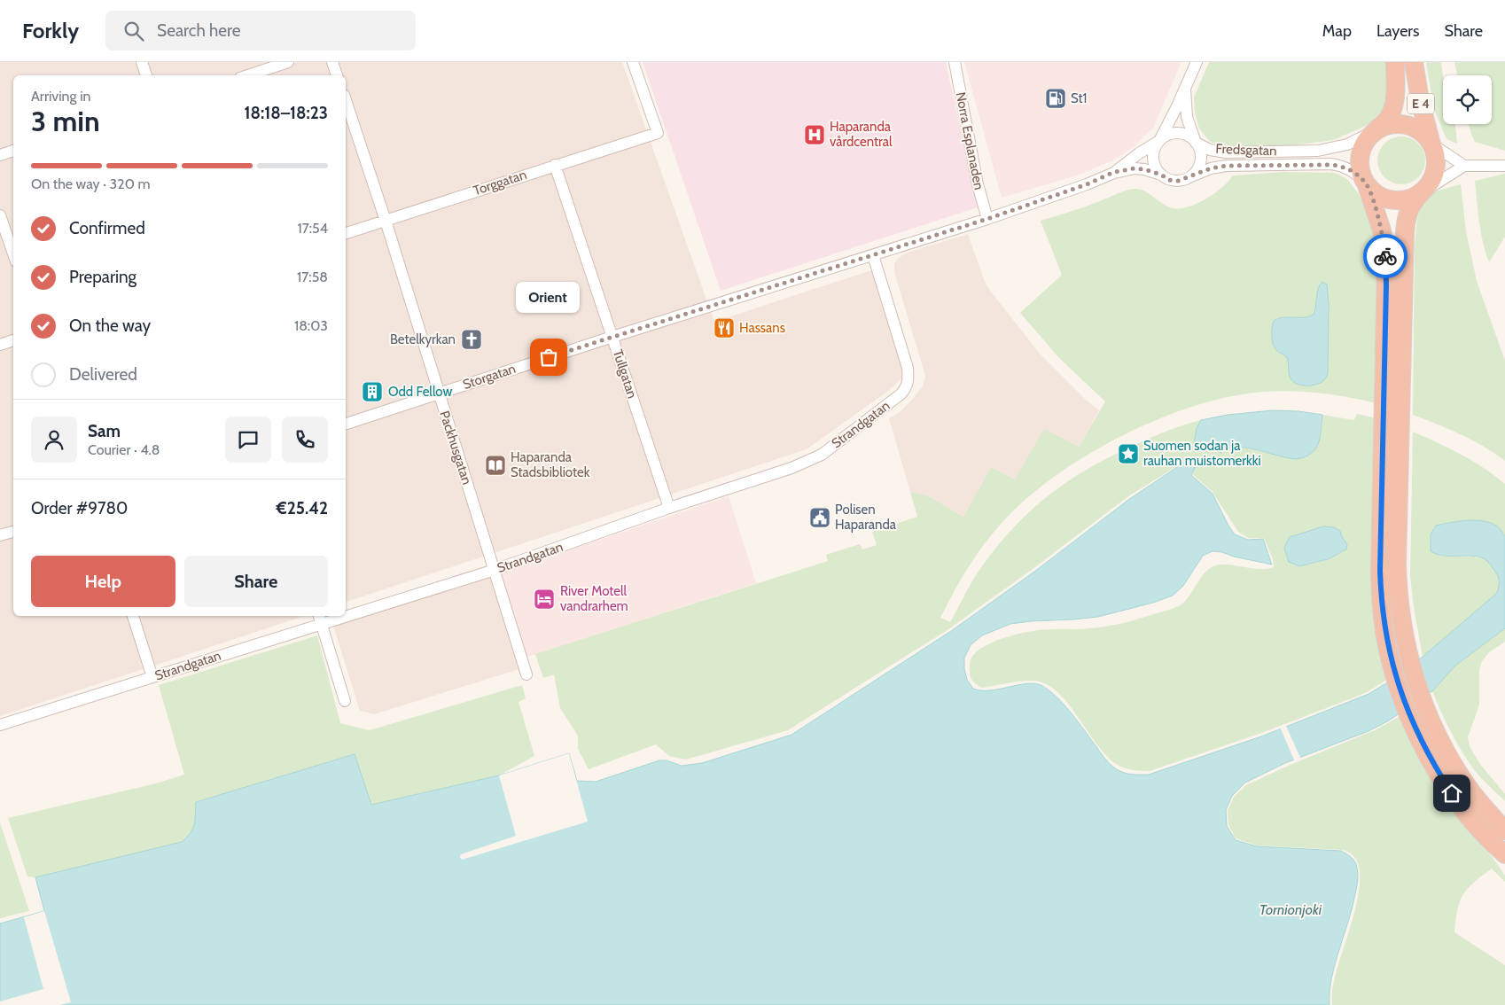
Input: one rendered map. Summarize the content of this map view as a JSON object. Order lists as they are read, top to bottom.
{
  "streets": {
    "highway": ["E 4"],
    "street": [
      "Norra Esplanaden",
      "Fredsgatan",
      "Torggatan",
      "Tullgatan",
      "Storgatan",
      "Strandgatan",
      "Packhusgatan"
    ]
  },
  "crossings": [
    ["E 4", "Fredsgatan"],
    ["Norra Esplanaden", "Storgatan"],
    ["Fredsgatan", "Storgatan"],
    ["Torggatan", "Tullgatan"],
    ["Torggatan", "Packhusgatan"],
    ["Tullgatan", "Storgatan"],
    ["Tullgatan", "Strandgatan"],
    ["Storgatan", "Strandgatan"],
    ["Storgatan", "Packhusgatan"],
    ["Strandgatan", "Packhusgatan"]
  ],
  "water": ["Tornionjoki"],
  "places": {
    "fuel station": ["St1"],
    "hospital": ["Haparanda vårdcentral"],
    "restaurant": ["Hassans"],
    "church": ["Betelkyrkan"],
    "other": ["Orient"],
    "building": ["Odd Fellow"],
    "place": ["Suomen sodan ja rauhan muistomerkki"],
    "library": ["Haparanda Stadsbibliotek"],
    "public building": ["Polisen Haparanda"],
    "hotel": ["River Motell vandrarhem"]
  },
  "page": {
    "header": "Forkly",
    "search": "Search here",
    "nav": ["Map", "Layers", "Share"],
    "heading": ["3 min", "Arriving in", "18:18–18:23"],
    "panel": [
      "Sam",
      "Courier · 4.8",
      "Order #9780",
      "€25.42"
    ],
    "bar": "On the way · 320 m",
    "list": [
      ["Confirmed", "17:54"],
      ["Preparing", "17:58"],
      ["On the way", "18:03"],
      "Delivered"
    ],
    "bubble": "Orient",
    "buttons": ["Help", "Share"]
  }
}
